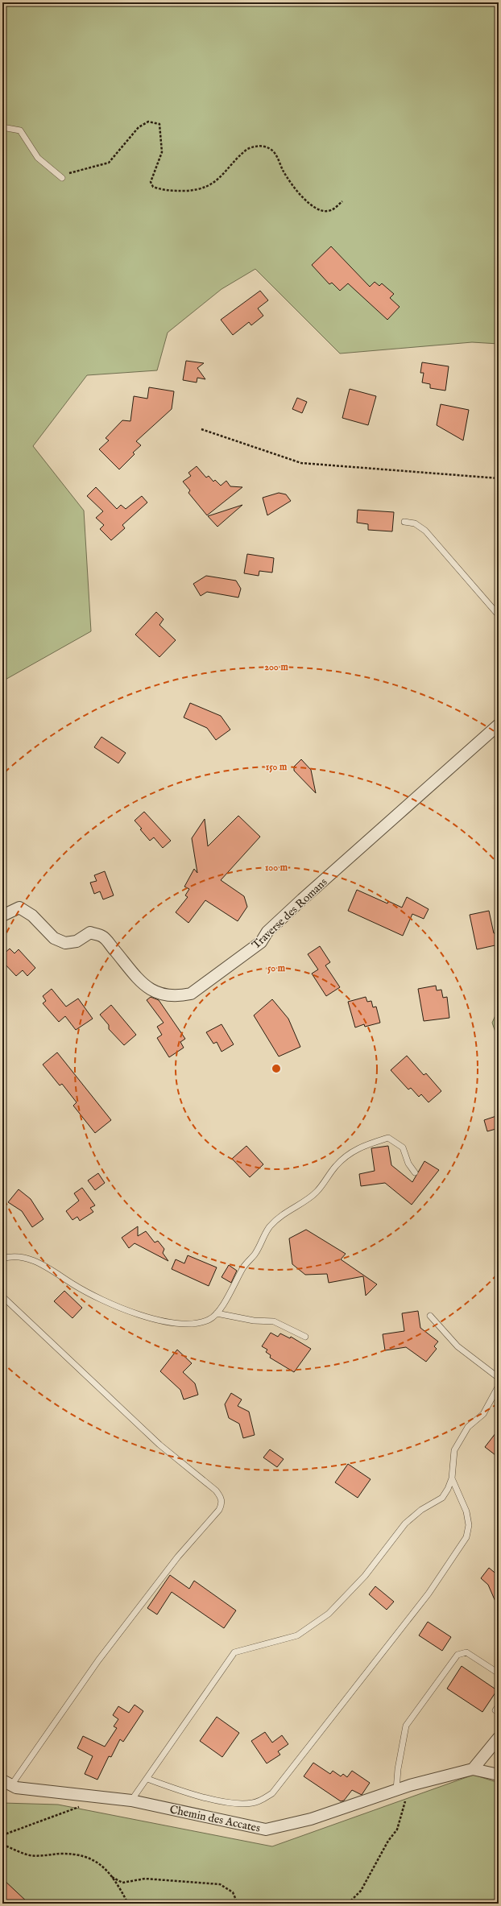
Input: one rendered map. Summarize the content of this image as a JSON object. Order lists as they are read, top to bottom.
{
  "streets": {
    "street": ["Traverse des Romans", "Chemin des Accates"]
  },
  "rings": [
    "200 m",
    "150 m",
    "100 m",
    "50 m"
  ]
}
